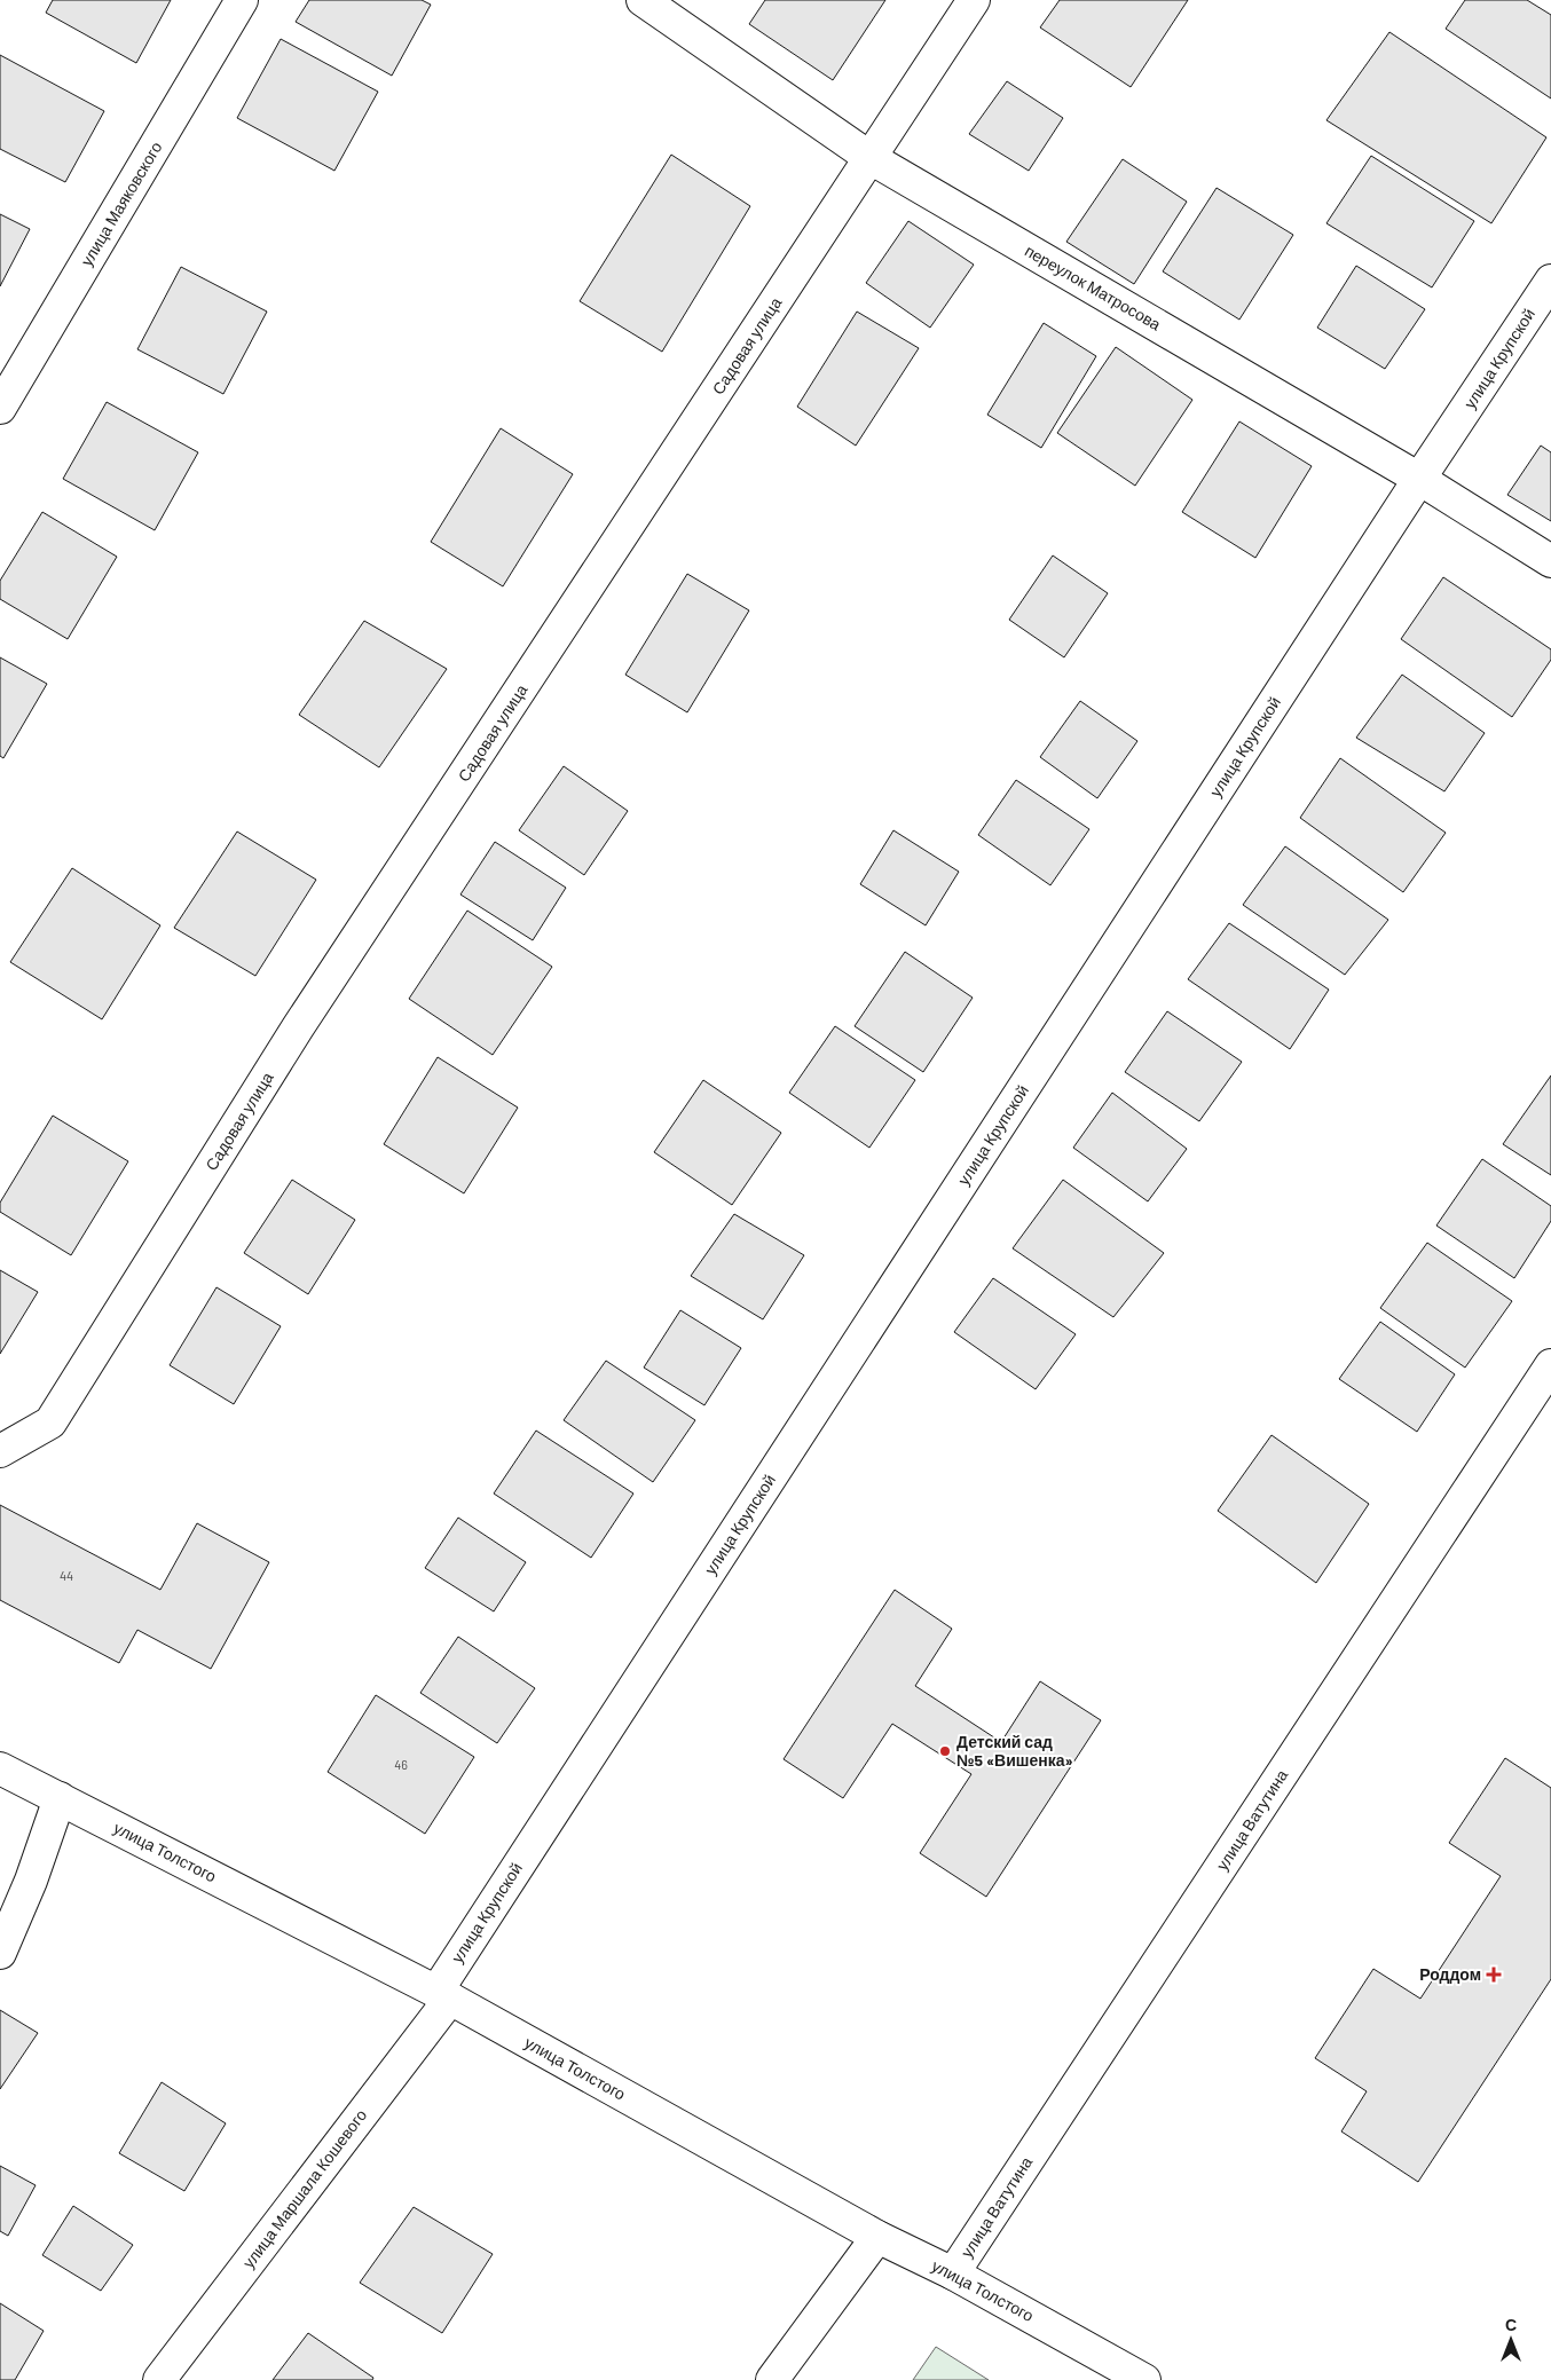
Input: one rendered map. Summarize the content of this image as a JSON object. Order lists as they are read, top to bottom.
{
  "streets": {
    "street": [
      "улица Маяковского",
      "переулок Матросова",
      "Садовая улица",
      "улица Крупской",
      "улица Ватутина",
      "улица Толстого",
      "улица Маршала Кошевого"
    ]
  },
  "crossings": [
    ["переулок Матросова", "Садовая улица"],
    ["переулок Матросова", "улица Крупской"],
    ["улица Крупской", "улица Толстого"],
    ["улица Крупской", "улица Маршала Кошевого"],
    ["улица Ватутина", "улица Толстого"],
    ["улица Толстого", "улица Маршала Кошевого"]
  ],
  "places": {
    "other": ["Детский сад №5 «Вишенка»"],
    "health": ["Роддом"]
  },
  "house_numbers": ["44", "46"],
  "north": "top"
}
